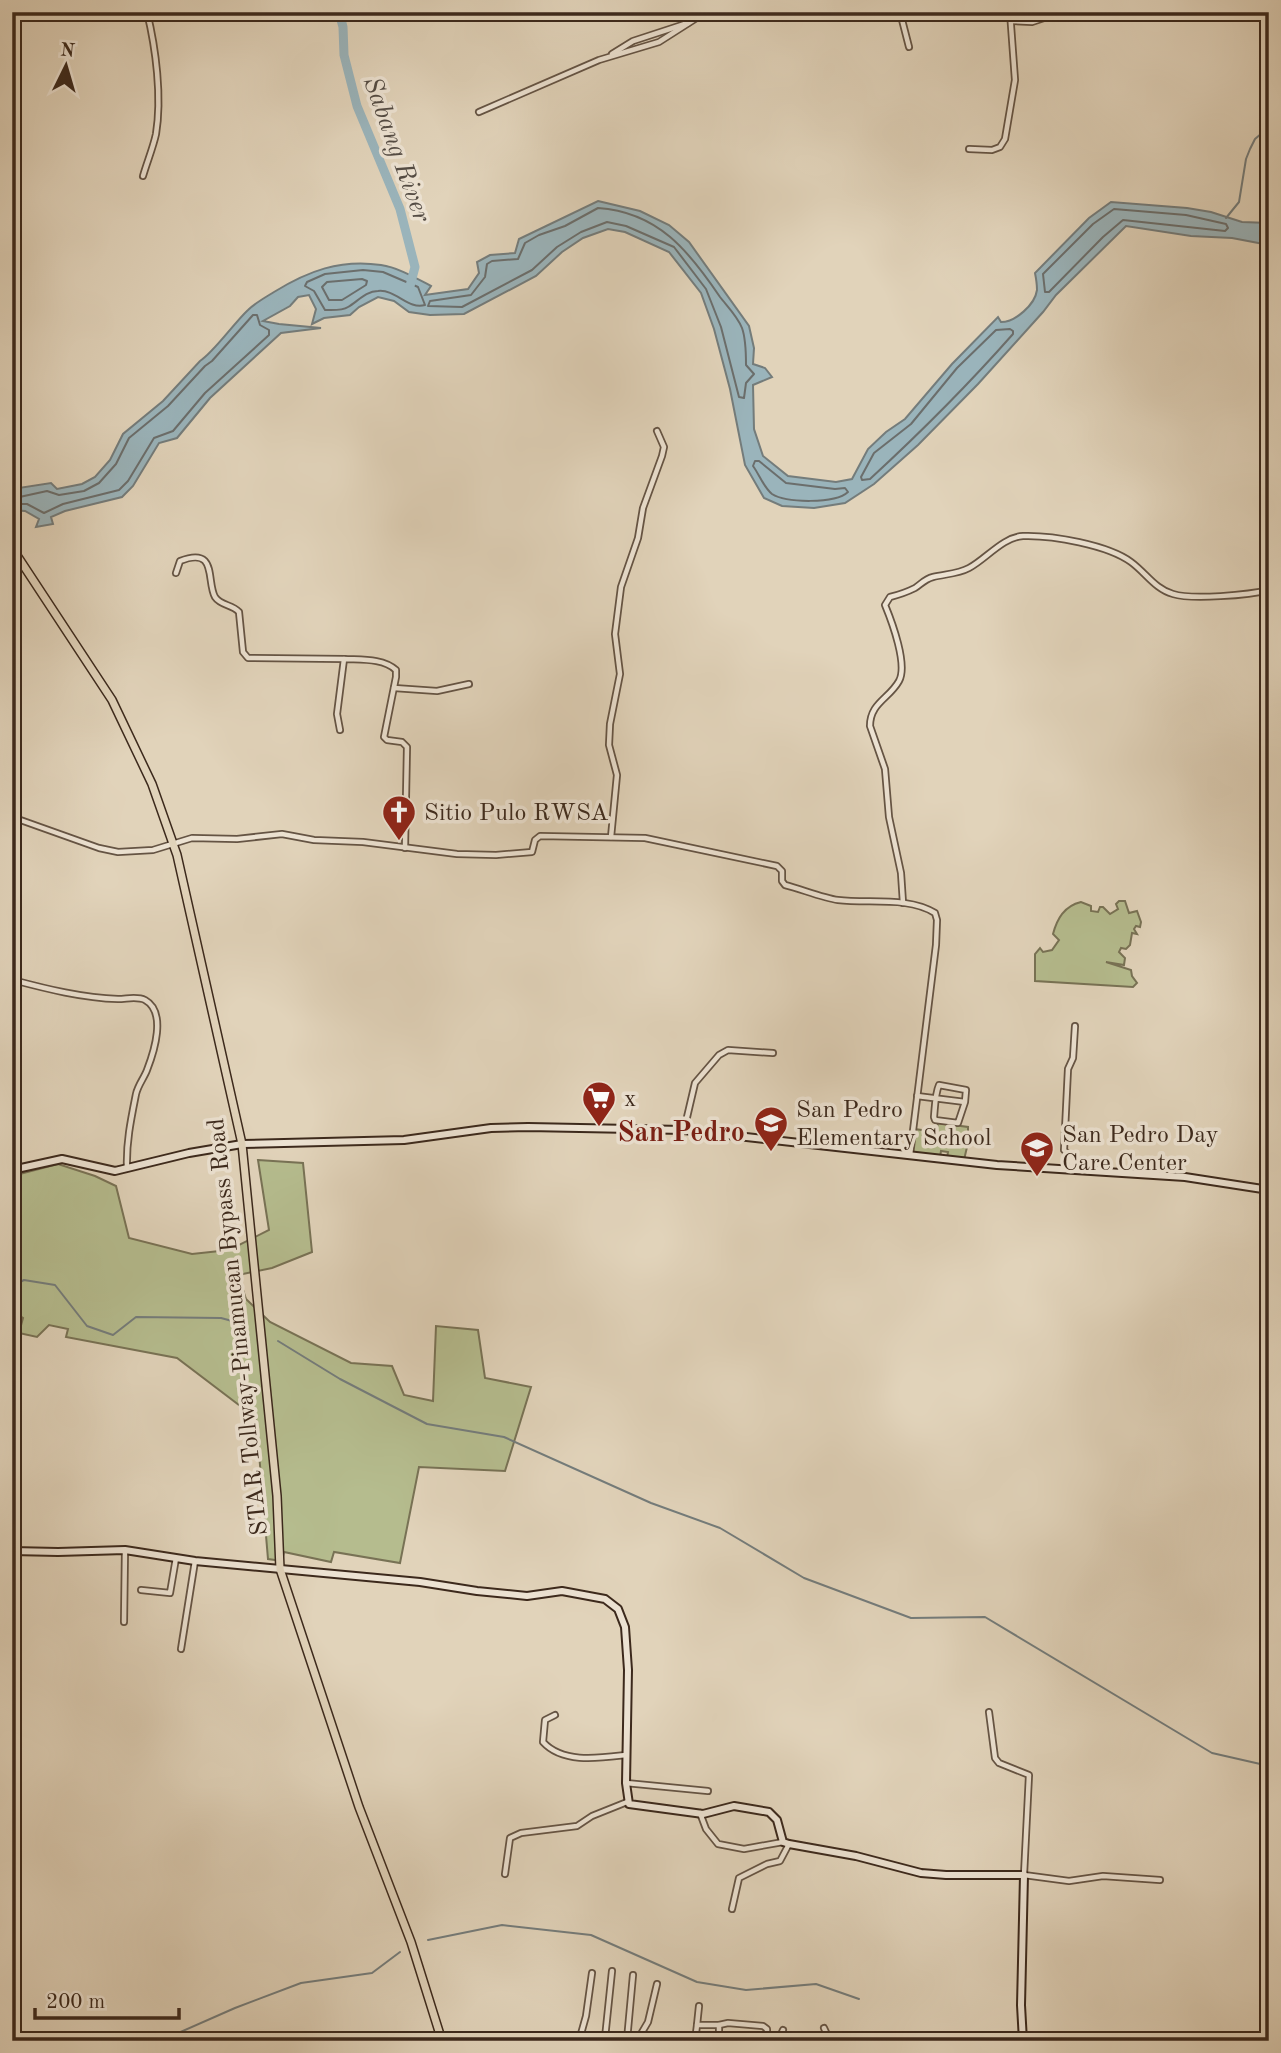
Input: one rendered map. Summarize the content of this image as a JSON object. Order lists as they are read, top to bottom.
{
  "streets": {
    "main road": ["STAR Tollway-Pinamucan Bypass Road"]
  },
  "districts": ["San Pedro"],
  "water": ["Sabang River"],
  "places": {
    "church": ["Sitio Pulo RWSA"],
    "supermarket": ["x"],
    "school or university": ["San Pedro Elementary School", "San Pedro Day Care Center"]
  },
  "scale_bar": "200 m",
  "north": "top"
}
